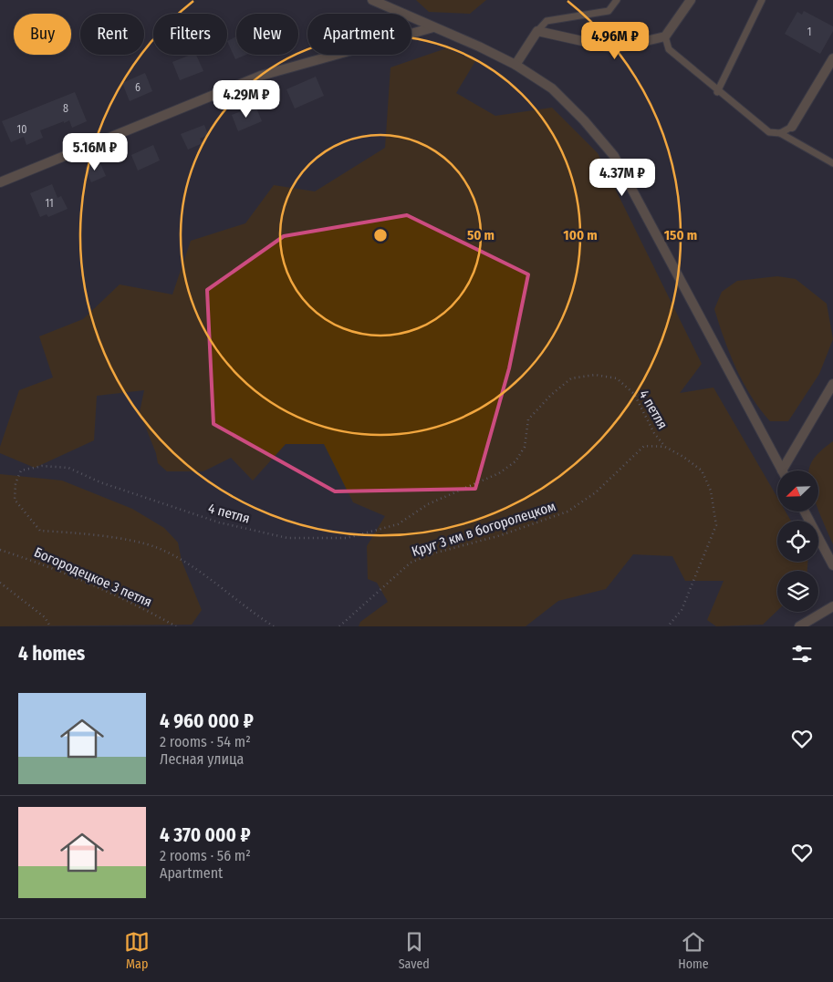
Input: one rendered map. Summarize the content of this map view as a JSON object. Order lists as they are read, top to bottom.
{
  "streets": {
    "path": ["4 петля", "Круг 3 км в богоролецком", "Богородецкое 3 петля"]
  },
  "crossings": [
    ["4 петля", "Круг 3 км в богоролецком"]
  ],
  "house_numbers": [
    "1",
    "6",
    "8",
    "10",
    "11"
  ],
  "north": "bottom left",
  "page": {
    "chip": [
      "Buy",
      "Rent",
      "Filters",
      "New",
      "Apartment"
    ],
    "price": [
      "4.96M ₽",
      "4.29M ₽",
      "5.16M ₽",
      "4.37M ₽"
    ],
    "heading": "4 homes",
    "list": [
      {
        "name": "4 960 000 ₽",
        "note": "2 rooms · 54 m² · Лесная улица"
      },
      {
        "name": "4 370 000 ₽",
        "note": "2 rooms · 56 m² · Apartment"
      }
    ],
    "tabs": ["Map", "Saved", "Home"]
  },
  "rings": ["50 m", "100 m", "150 m"]
}
